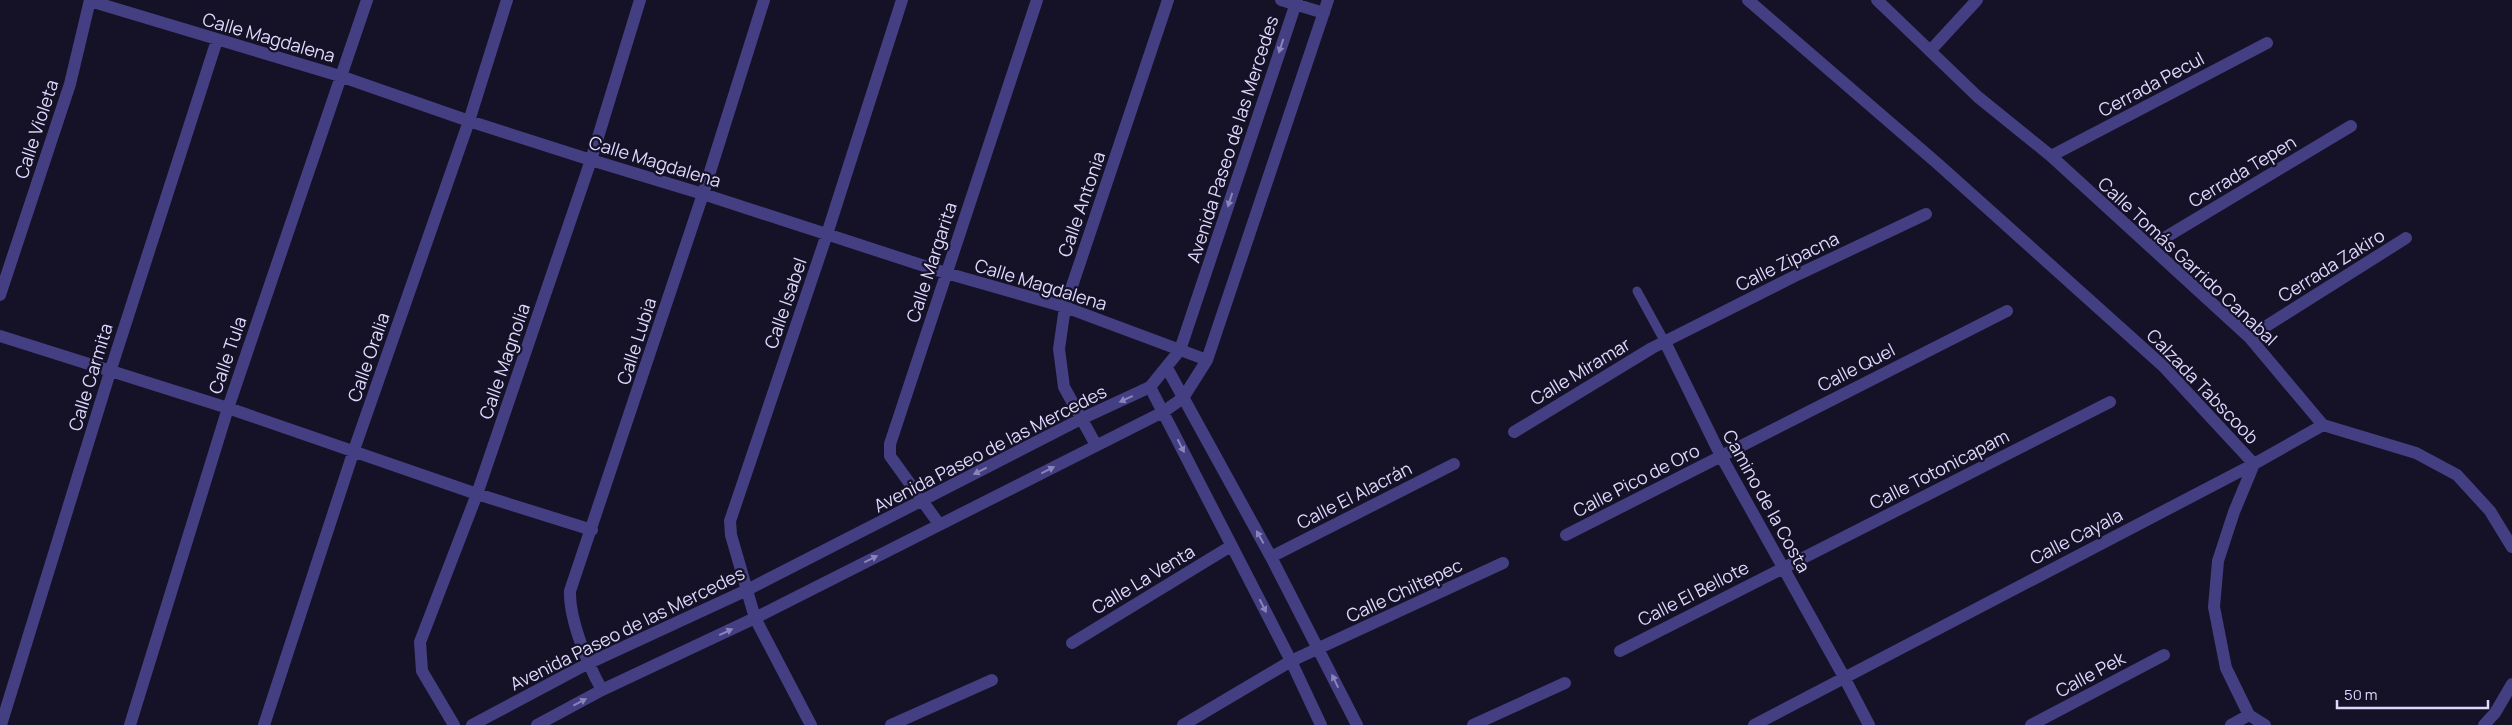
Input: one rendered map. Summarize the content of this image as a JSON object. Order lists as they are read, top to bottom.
{
  "streets": {
    "street": [
      "Calle Magdalena",
      "Cerrada Pecul",
      "Calle Violeta",
      "Avenida Paseo de las Mercedes",
      "Cerrada Tepen",
      "Calle Antonia",
      "Calle Zipacna",
      "Calle Tomás Garrido Canabal",
      "Calle Margarita",
      "Cerrada Zakiro",
      "Calle Isabel",
      "Calle Lubia",
      "Calle Tula",
      "Calle Oralia",
      "Calle Magnolia",
      "Calle Quel",
      "Calle Miramar",
      "Calle Carmita",
      "Calzada Tabscoob",
      "Calle Totonicapam",
      "Calle Pico de Oro",
      "Calle El Alacrán",
      "Camino de la Costa",
      "Calle Cayala",
      "Calle La Venta",
      "Calle Chiltepec",
      "Calle El Bellote",
      "Calle Pek"
    ]
  },
  "crossings": [
    ["Calle Magdalena", "Calle Violeta"],
    ["Calle Magdalena", "Avenida Paseo de las Mercedes"],
    ["Calle Magdalena", "Calle Antonia"],
    ["Calle Magdalena", "Calle Margarita"],
    ["Calle Magdalena", "Calle Isabel"],
    ["Calle Magdalena", "Calle Lubia"],
    ["Calle Magdalena", "Calle Tula"],
    ["Calle Magdalena", "Calle Oralia"],
    ["Calle Magdalena", "Calle Magnolia"],
    ["Calle Magdalena", "Calle Carmita"],
    ["Cerrada Pecul", "Calle Tomás Garrido Canabal"],
    ["Avenida Paseo de las Mercedes", "Calle Antonia"],
    ["Avenida Paseo de las Mercedes", "Calle Margarita"],
    ["Avenida Paseo de las Mercedes", "Calle Isabel"],
    ["Avenida Paseo de las Mercedes", "Calle Lubia"],
    ["Cerrada Tepen", "Calle Tomás Garrido Canabal"],
    ["Calle Zipacna", "Calle Miramar"],
    ["Calle Zipacna", "Camino de la Costa"],
    ["Calle Tomás Garrido Canabal", "Cerrada Zakiro"],
    ["Calle Tomás Garrido Canabal", "Calle Cayala"],
    ["Calle Quel", "Calle Pico de Oro"],
    ["Calle Quel", "Camino de la Costa"],
    ["Calle Miramar", "Camino de la Costa"],
    ["Calzada Tabscoob", "Calle Cayala"],
    ["Calle Totonicapam", "Camino de la Costa"],
    ["Calle Totonicapam", "Calle El Bellote"],
    ["Calle Pico de Oro", "Camino de la Costa"],
    ["Camino de la Costa", "Calle Cayala"],
    ["Camino de la Costa", "Calle El Bellote"]
  ],
  "scale_bar": "50 m"
}
